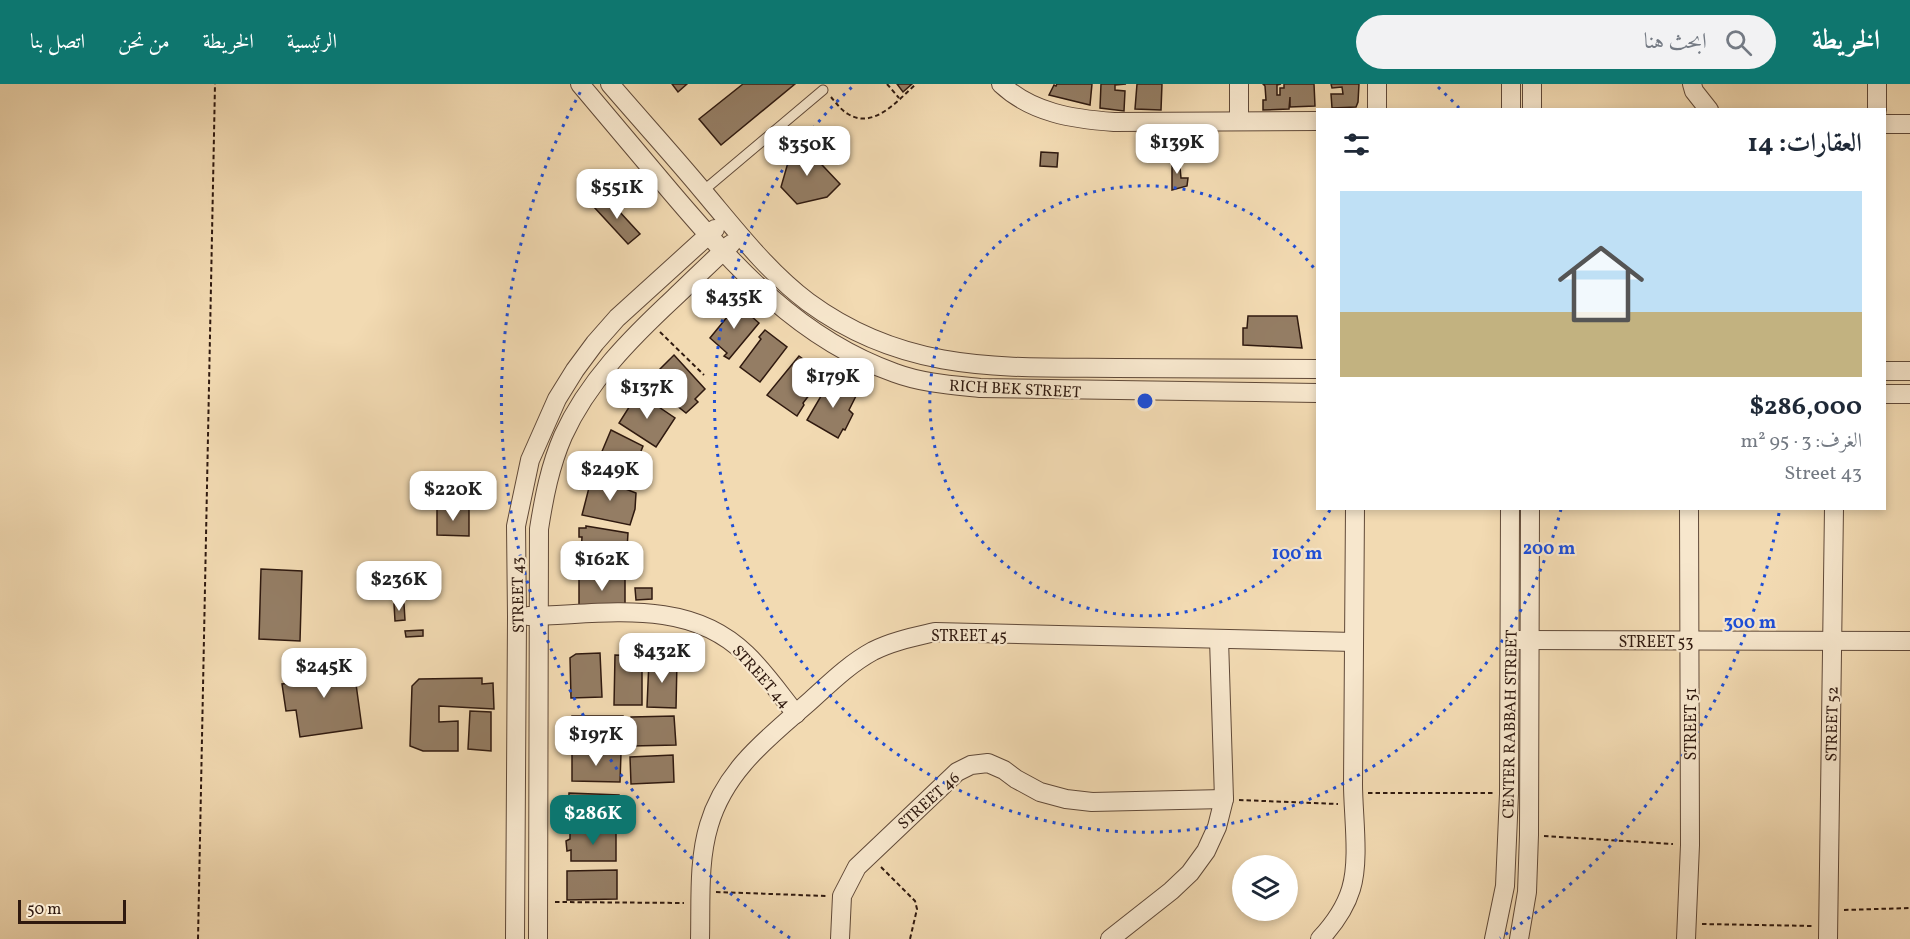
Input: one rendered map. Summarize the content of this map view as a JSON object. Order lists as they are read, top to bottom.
{
  "streets": {
    "street": [
      "RICH BEK STREET",
      "STREET 43",
      "STREET 45",
      "STREET 53",
      "STREET 44",
      "CENTER RABBAH STREET",
      "STREET 51",
      "STREET 52",
      "STREET 46"
    ]
  },
  "crossings": [
    ["RICH BEK STREET", "STREET 43"],
    ["STREET 43", "STREET 44"],
    ["STREET 45", "STREET 44"],
    ["STREET 53", "CENTER RABBAH STREET"],
    ["STREET 53", "STREET 51"],
    ["STREET 53", "STREET 52"]
  ],
  "scale_bar": "50 m",
  "page": {
    "header": "الخريطة",
    "search": "ابحث هنا",
    "nav": [
      "الرئيسية",
      "الخريطة",
      "من نحن",
      "اتصل بنا"
    ],
    "heading": "العقارات: 14",
    "price": [
      "$139K",
      "$350K",
      "$551K",
      "$435K",
      "$179K",
      "$137K",
      "$249K",
      "$220K",
      "$162K",
      "$236K",
      "$432K",
      "$245K",
      "$197K",
      "$286K"
    ],
    "list": [
      {
        "name": "$286,000",
        "note": "الغرف: 3 · 95 m² · Street 43"
      }
    ],
    "scale": "50 m"
  },
  "rings": ["200 m", "100 m", "300 m"]
}
